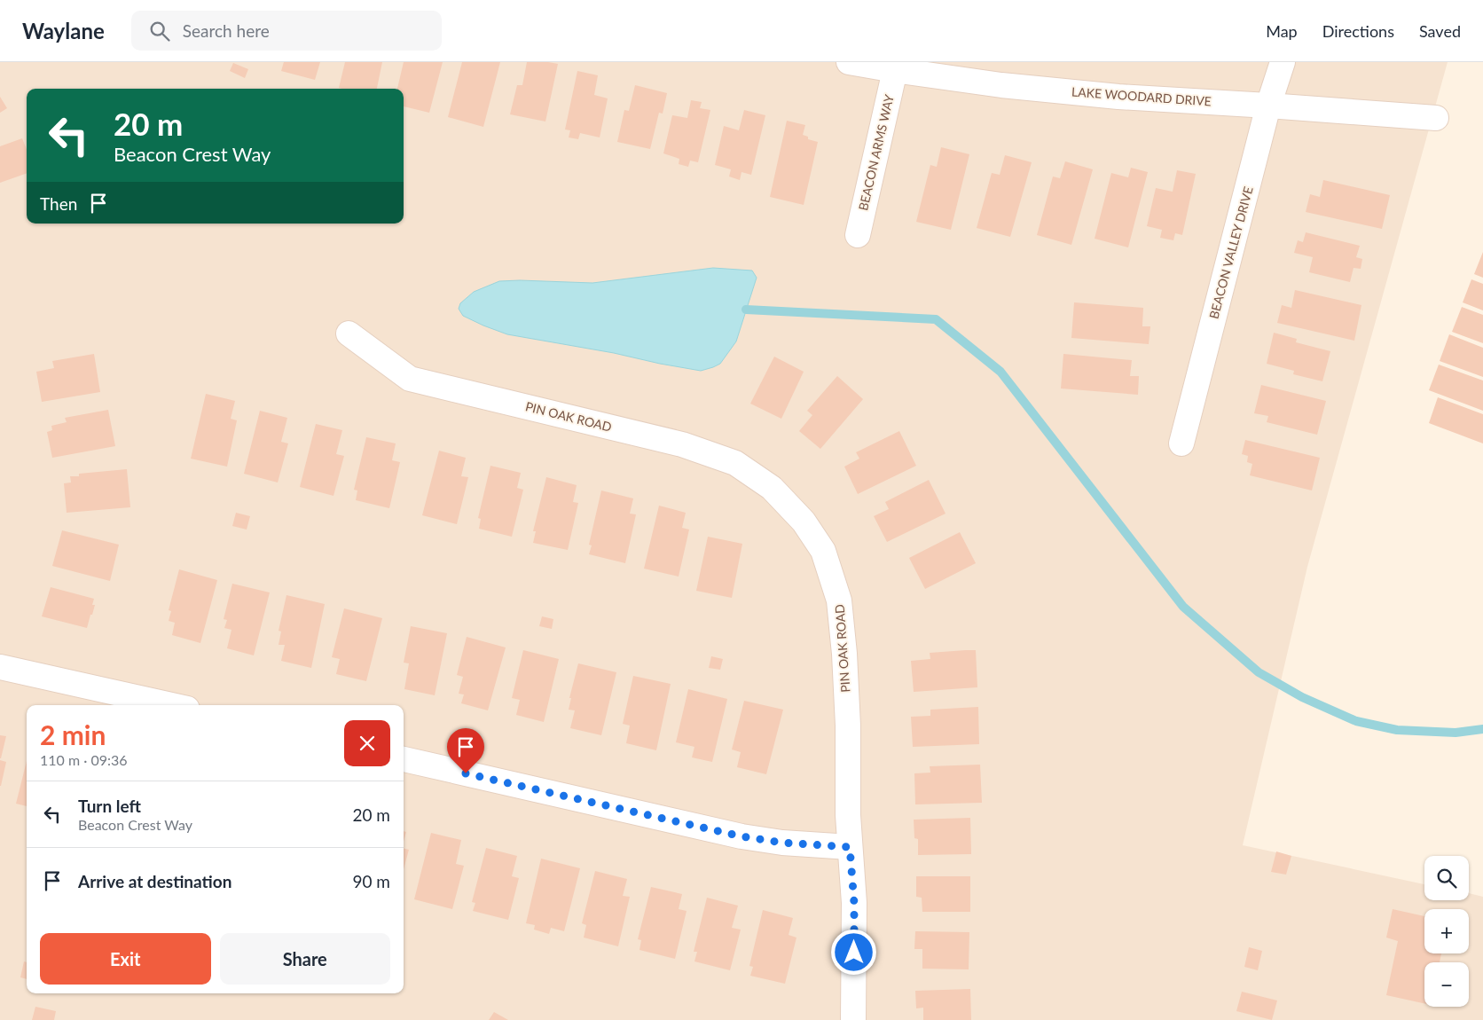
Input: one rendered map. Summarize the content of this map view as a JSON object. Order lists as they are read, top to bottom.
{
  "streets": {
    "street": [
      "LAKE WOODARD DRIVE",
      "BEACON ARMS WAY",
      "BEACON VALLEY DRIVE",
      "PIN OAK ROAD"
    ]
  },
  "crossings": [
    ["LAKE WOODARD DRIVE", "BEACON ARMS WAY"],
    ["LAKE WOODARD DRIVE", "BEACON VALLEY DRIVE"]
  ],
  "page": {
    "header": "Waylane",
    "search": "Search here",
    "nav": ["Map", "Directions", "Saved"],
    "turn": ["20 m", "Beacon Crest Way"],
    "then": "Then",
    "heading": ["2 min", "110 m · 09:36"],
    "list": [
      {
        "name": "Turn left",
        "note": "Beacon Crest Way",
        "value": "20 m"
      },
      {
        "name": "Arrive at destination",
        "value": "90 m"
      }
    ],
    "map_buttons": ["+", "−"],
    "buttons": ["Exit", "Share"]
  }
}
